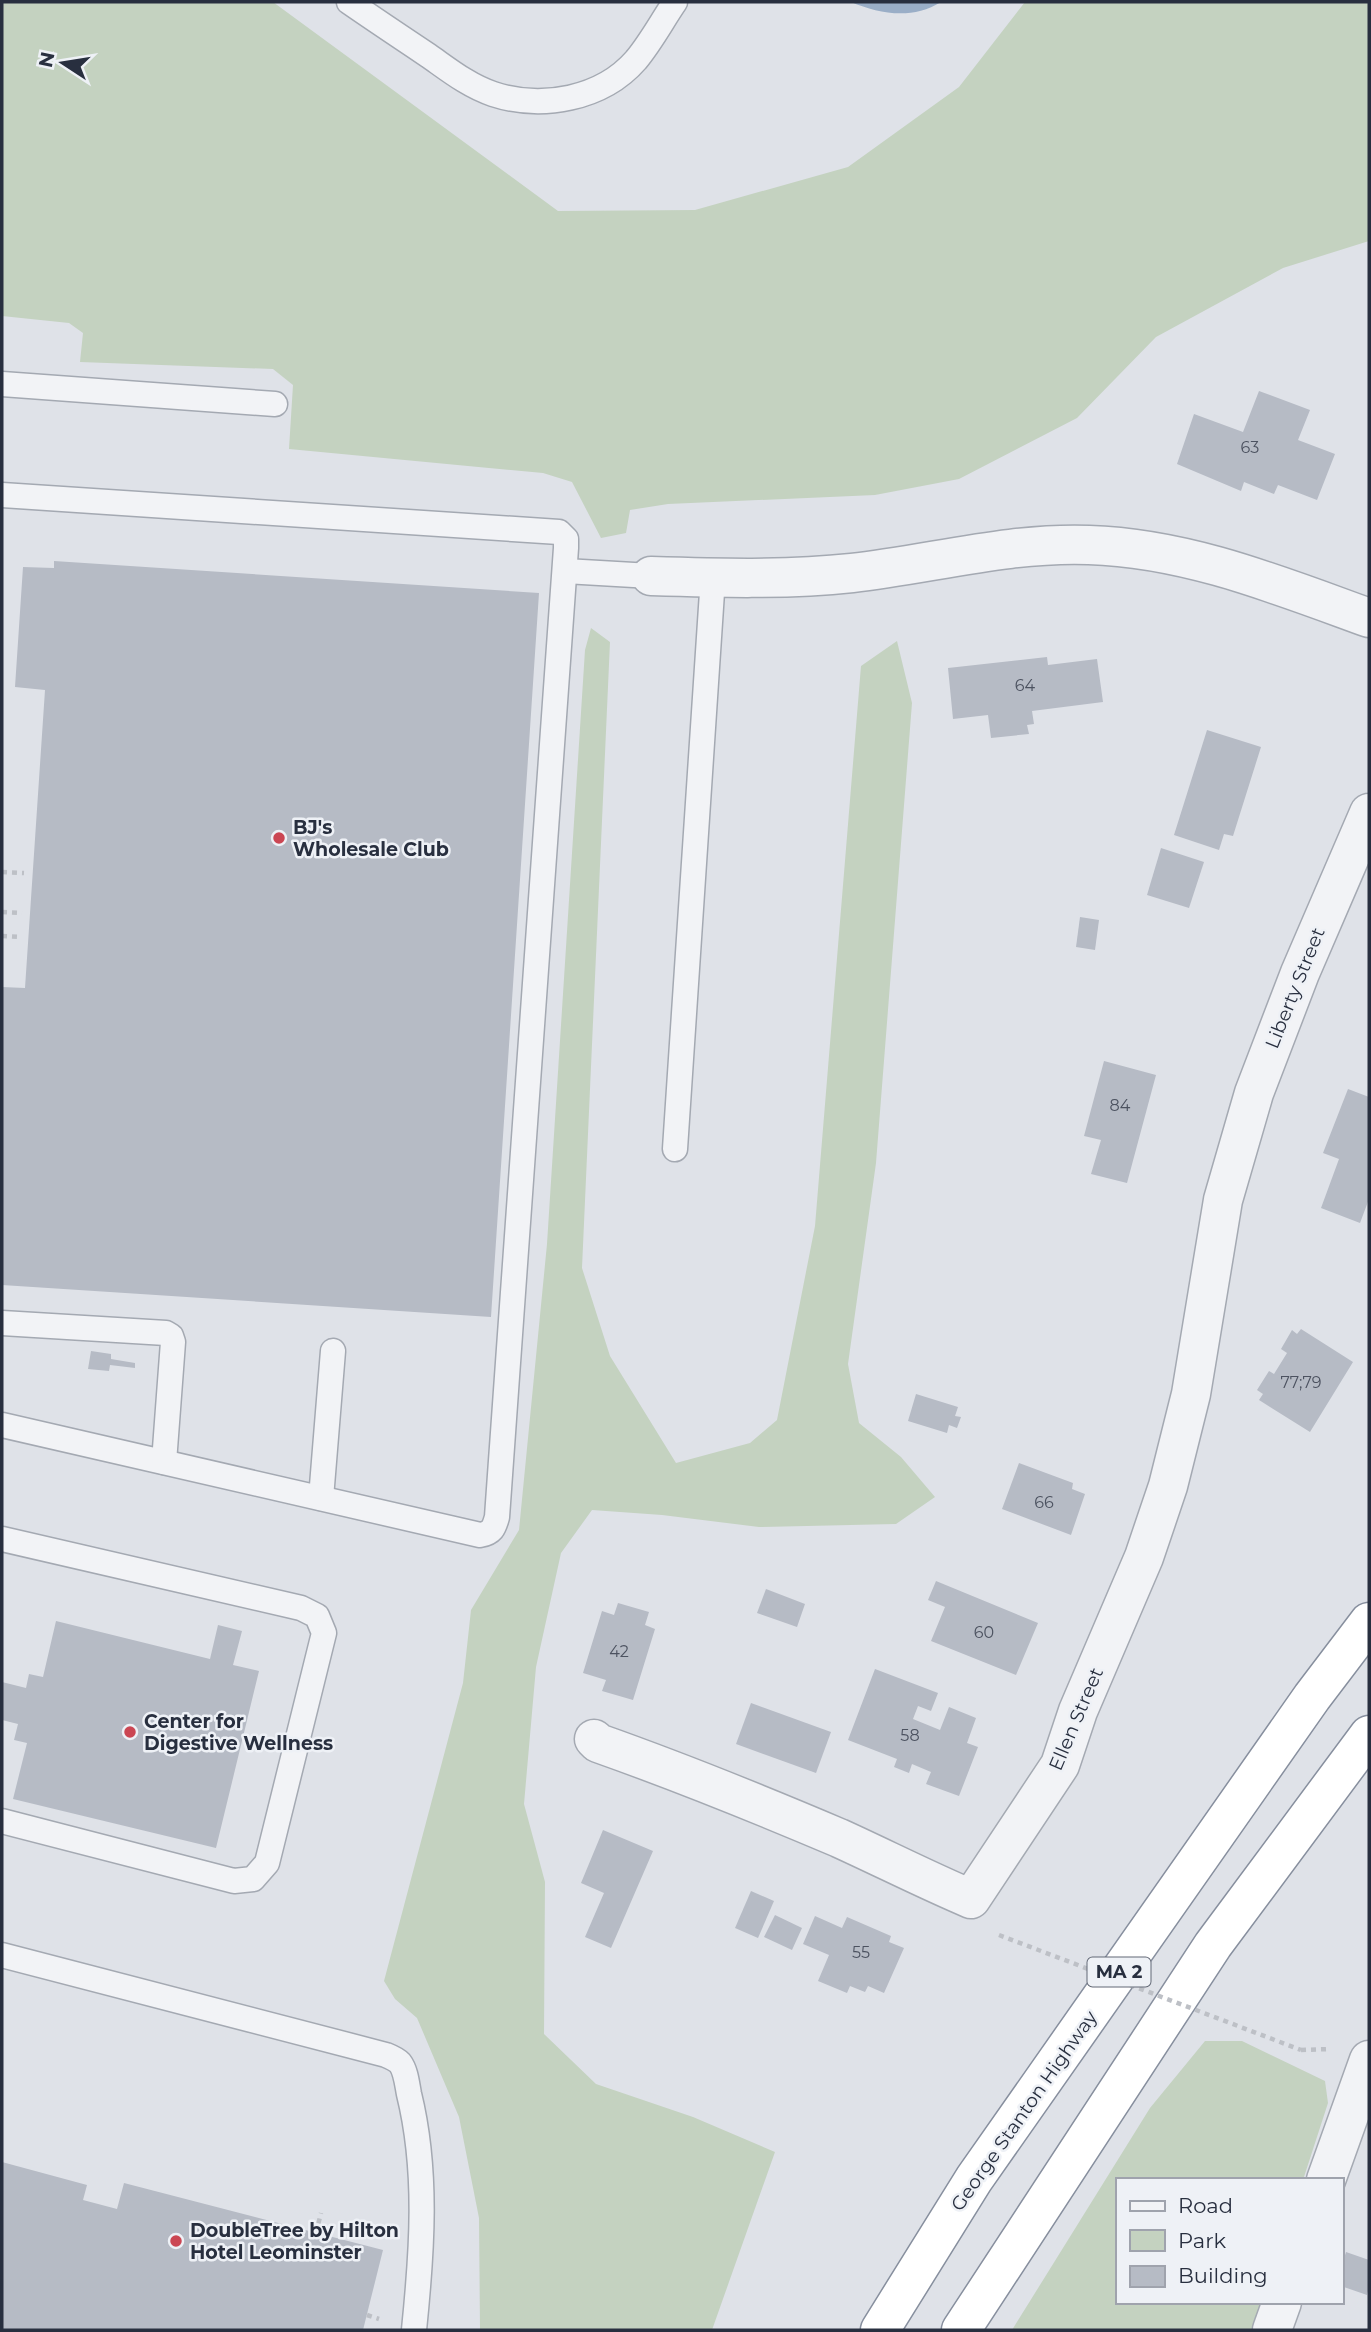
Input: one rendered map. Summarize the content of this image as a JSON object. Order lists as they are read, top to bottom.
{
  "streets": {
    "highway": ["MA 2", "George Stanton Highway"],
    "street": ["Liberty Street", "Ellen Street"]
  },
  "crossings": [
    ["Liberty Street", "Ellen Street"]
  ],
  "places": ["BJ's Wholesale Club", "Center for Digestive Wellness", "DoubleTree by Hilton Hotel Leominster"],
  "house_numbers": [
    "63",
    "64",
    "84",
    "77;79",
    "66",
    "60",
    "42",
    "58",
    "55"
  ],
  "legend": ["Road", "Park", "Building"],
  "north": "left"
}
